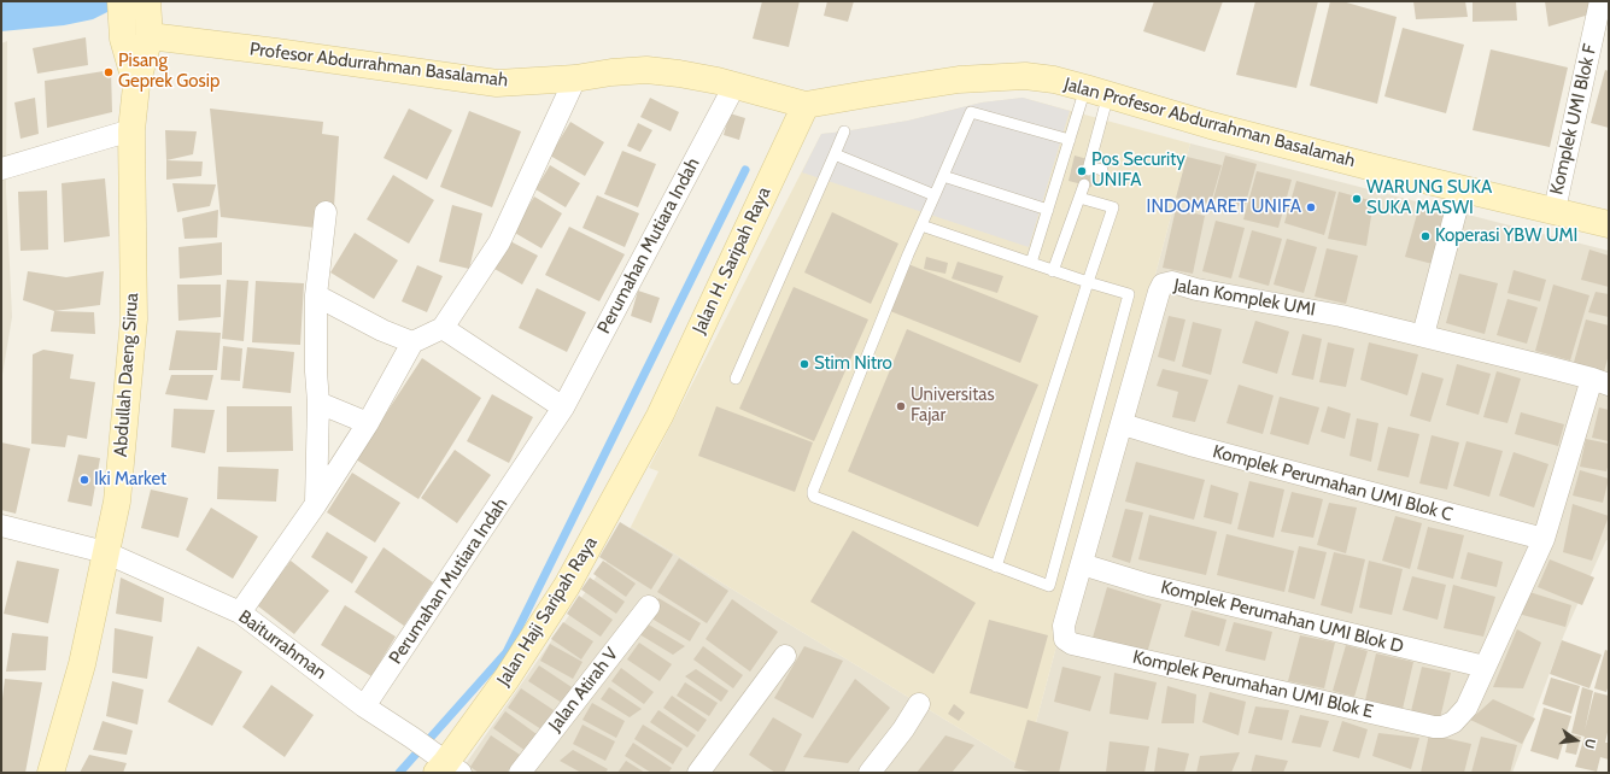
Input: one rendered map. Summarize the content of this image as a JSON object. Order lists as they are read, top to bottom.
{
  "streets": {
    "main road": [
      "Profesor Abdurrahman Basalamah",
      "Jalan Profesor Abdurrahman Basalamah",
      "Jalan H. Saripah Raya",
      "Abdullah Daeng Sirua",
      "Jalan Haji Saripah Raya"
    ],
    "street": [
      "Komplek UMI Blok F",
      "Perumahan Mutiara Indah",
      "Jalan Komplek UMI",
      "Komplek Perumahan UMI Blok C",
      "Komplek Perumahan UMI Blok D",
      "Baiturrahman",
      "Komplek Perumahan UMI Blok E",
      "Jalan Atirah V"
    ]
  },
  "crossings": [
    ["Profesor Abdurrahman Basalamah", "Jalan Profesor Abdurrahman Basalamah"],
    ["Profesor Abdurrahman Basalamah", "Perumahan Mutiara Indah"],
    ["Profesor Abdurrahman Basalamah", "Jalan H. Saripah Raya"],
    ["Profesor Abdurrahman Basalamah", "Abdullah Daeng Sirua"],
    ["Komplek UMI Blok F", "Jalan Profesor Abdurrahman Basalamah"],
    ["Jalan Profesor Abdurrahman Basalamah", "Jalan H. Saripah Raya"],
    ["Perumahan Mutiara Indah", "Baiturrahman"],
    ["Jalan H. Saripah Raya", "Jalan Haji Saripah Raya"],
    ["Jalan Komplek UMI", "Komplek Perumahan UMI Blok C"],
    ["Jalan Komplek UMI", "Komplek Perumahan UMI Blok D"],
    ["Jalan Komplek UMI", "Komplek Perumahan UMI Blok E"],
    ["Abdullah Daeng Sirua", "Baiturrahman"],
    ["Jalan Haji Saripah Raya", "Baiturrahman"],
    ["Komplek Perumahan UMI Blok D", "Komplek Perumahan UMI Blok E"]
  ],
  "places": [
    "Pisang Geprek Gosip",
    "Pos Security UNIFA",
    "WARUNG SUKA SUKA MASWI",
    "INDOMARET UNIFA",
    "Koperasi YBW UMI",
    "Stim Nitro",
    "Universitas Fajar",
    "Iki Market"
  ],
  "north": "right"
}
